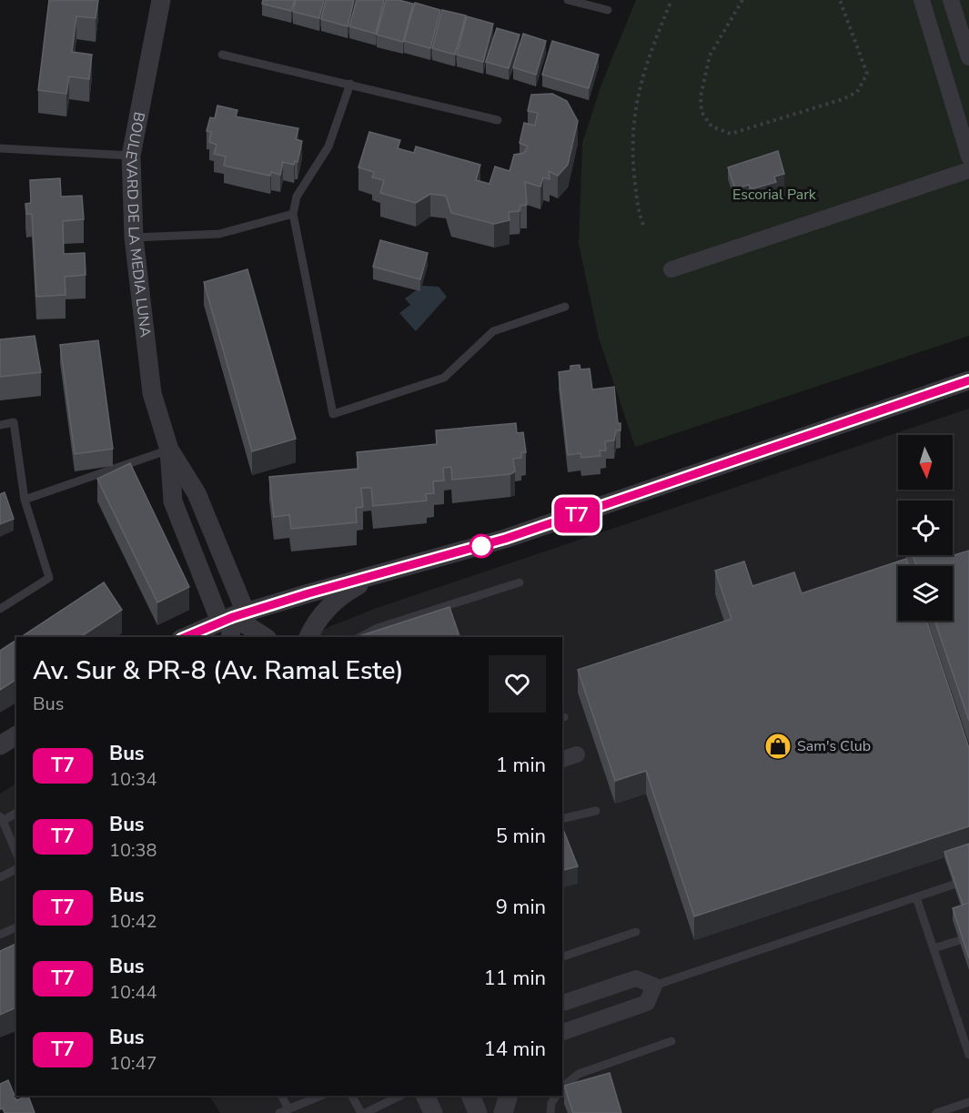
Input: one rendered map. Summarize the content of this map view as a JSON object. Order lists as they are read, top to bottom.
{
  "streets": {
    "street": ["BOULEVARD DE LA MEDIA LUNA"]
  },
  "parks": ["Escorial Park"],
  "places": {
    "shop": ["Sam's Club"]
  },
  "lines": ["bus line T7"],
  "north": "bottom",
  "page": {
    "on_map": "T7",
    "heading": ["Av. Sur & PR-8 (Av. Ramal Este)", "Bus"],
    "list": [
      {
        "mark": "T7",
        "name": "Bus",
        "note": "10:34",
        "value": "1 min"
      },
      {
        "mark": "T7",
        "name": "Bus",
        "note": "10:38",
        "value": "5 min"
      },
      {
        "mark": "T7",
        "name": "Bus",
        "note": "10:42",
        "value": "9 min"
      },
      {
        "mark": "T7",
        "name": "Bus",
        "note": "10:44",
        "value": "11 min"
      },
      {
        "mark": "T7",
        "name": "Bus",
        "note": "10:47",
        "value": "14 min"
      }
    ]
  }
}
